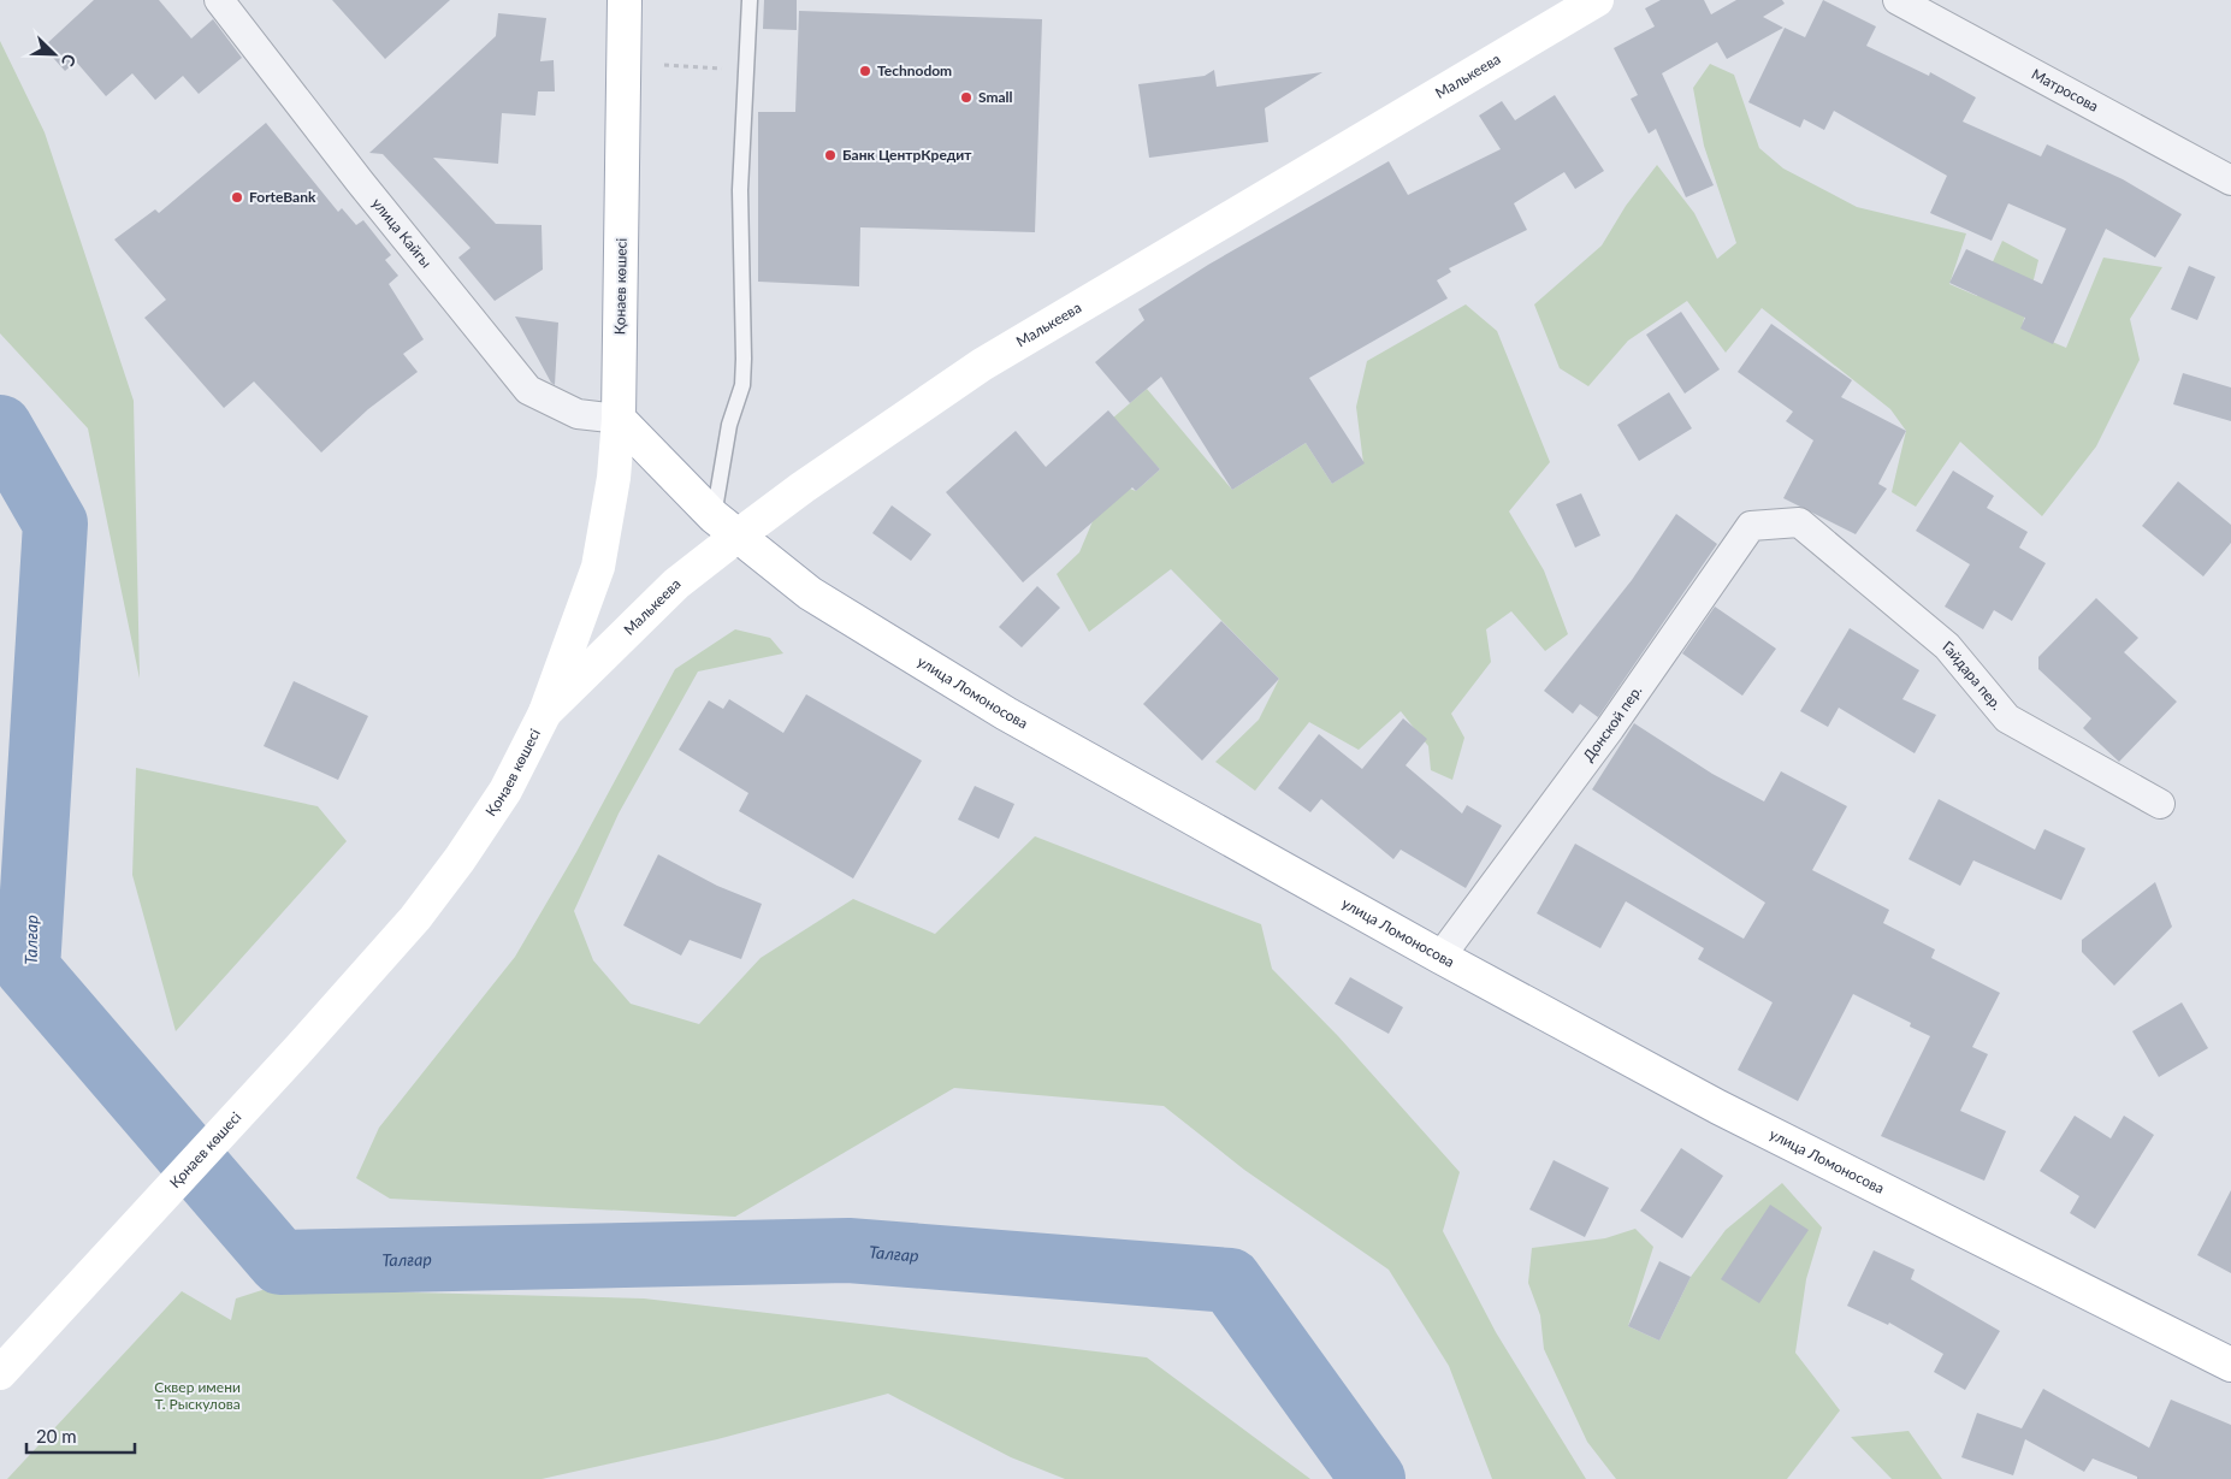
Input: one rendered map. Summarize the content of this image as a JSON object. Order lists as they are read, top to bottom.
{
  "streets": {
    "main road": ["Малькеева", "Қонаев көшесі", "улица Ломоносова"],
    "street": [
      "Матросова",
      "улица Кайгы",
      "Гайдара пер.",
      "Донской пер."
    ]
  },
  "crossings": [
    ["Малькеева", "Қонаев көшесі"],
    ["Малькеева", "улица Ломоносова"],
    ["улица Кайгы", "Қонаев көшесі"],
    ["улица Кайгы", "улица Ломоносова"],
    ["Қонаев көшесі", "улица Ломоносова"],
    ["Гайдара пер.", "Донской пер."],
    ["улица Ломоносова", "Донской пер."]
  ],
  "water": ["Талғар"],
  "parks": ["Сквер имени Т. Рыскулова"],
  "places": [
    "Technodom",
    "Small",
    "Банк ЦентрКредит",
    "ForteBank"
  ],
  "scale_bar": "20 m",
  "north": "bottom right"
}
